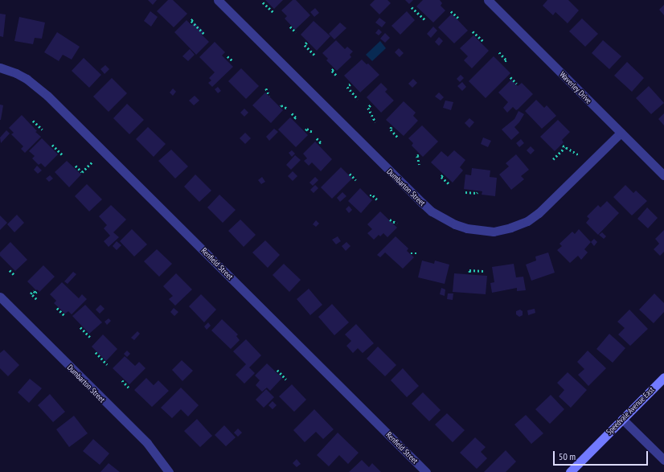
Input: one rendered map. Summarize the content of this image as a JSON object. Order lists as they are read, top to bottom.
{
  "streets": {
    "main road": ["Speedvale Avenue East"],
    "street": ["Waverley Drive", "Dumbarton Street", "Renfield Street"]
  },
  "crossings": [
    ["Waverley Drive", "Dumbarton Street"]
  ],
  "scale_bar": "50 m"
}
